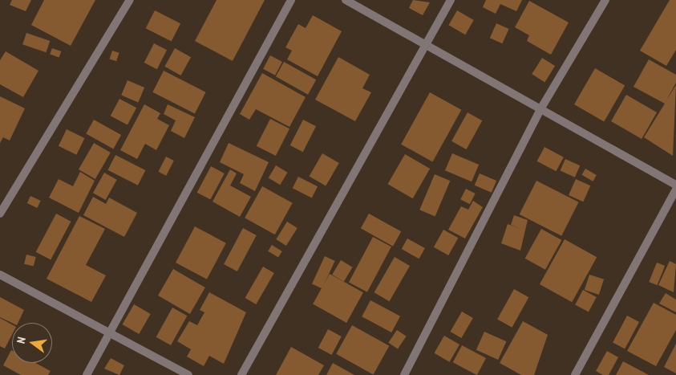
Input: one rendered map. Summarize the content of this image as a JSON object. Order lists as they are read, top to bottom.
{
  "north": "left"
}
